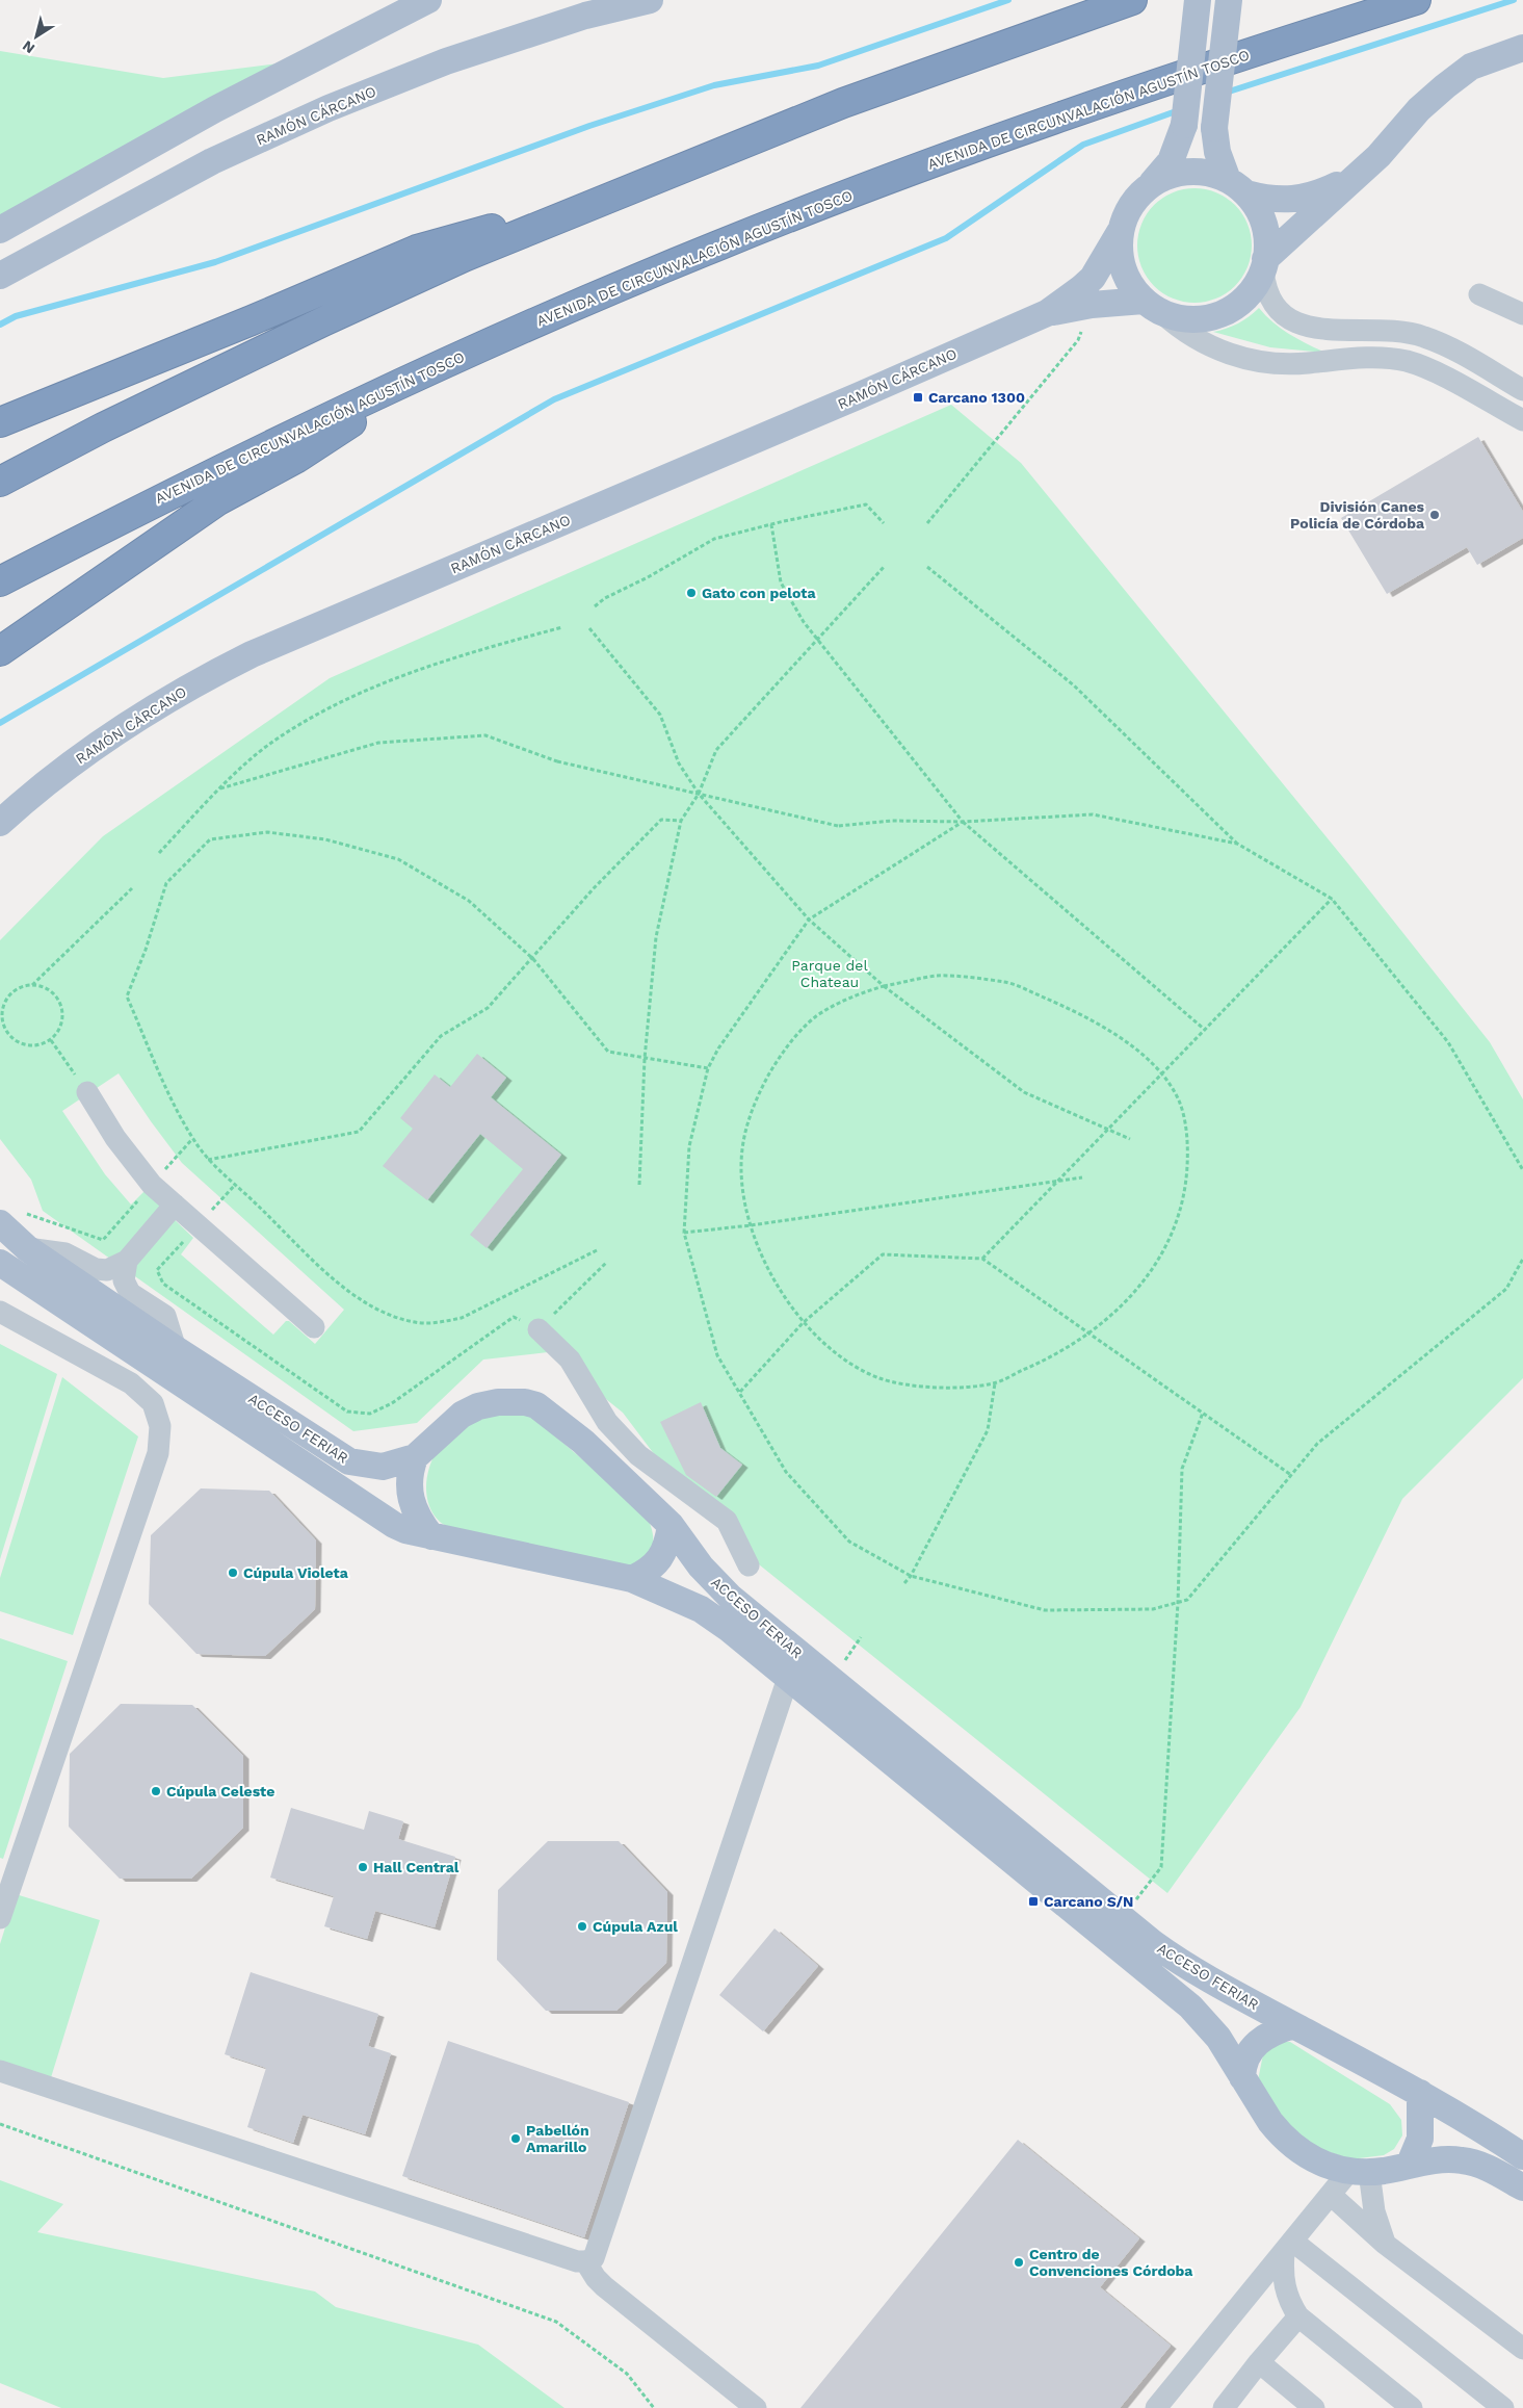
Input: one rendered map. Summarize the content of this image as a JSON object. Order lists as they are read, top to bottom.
{
  "streets": {
    "highway": ["AVENIDA DE CIRCUNVALACIÓN AGUSTÍN TOSCO"],
    "main road": ["RAMÓN CÁRCANO", "ACCESO FERIAR"]
  },
  "parks": ["Parque del Chateau"],
  "places": {
    "transit": ["Carcano 1300", "Carcano S/N"],
    "other": [
      "División Canes Policía de Córdoba",
      "Gato con pelota",
      "Cúpula Violeta",
      "Cúpula Celeste",
      "Hall Central",
      "Cúpula Azul",
      "Pabellón Amarillo",
      "Centro de Convenciones Córdoba"
    ]
  },
  "north": "bottom left"
}
